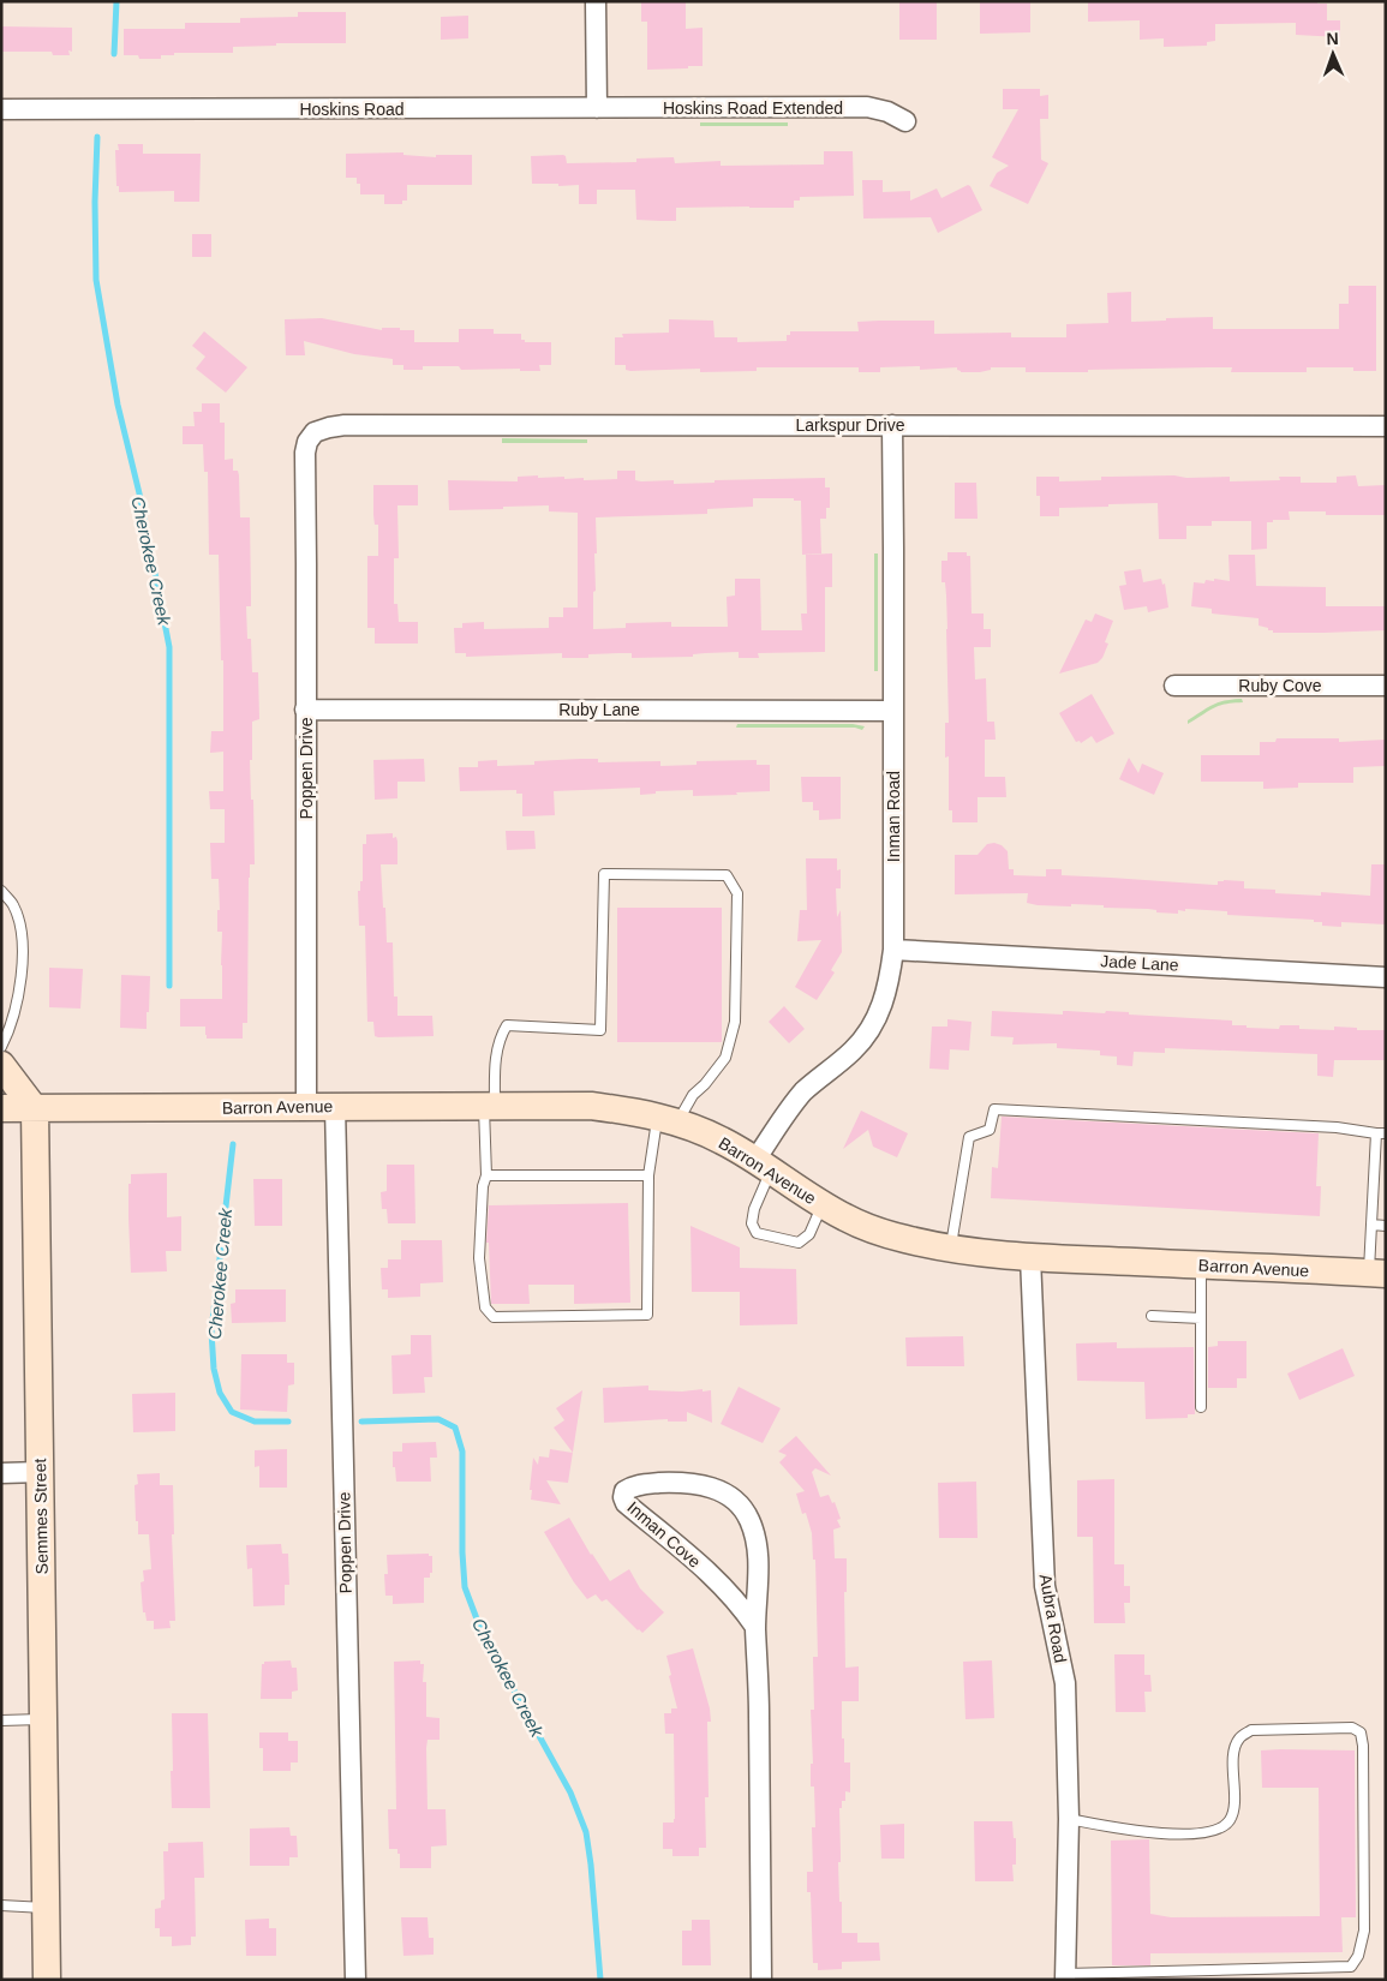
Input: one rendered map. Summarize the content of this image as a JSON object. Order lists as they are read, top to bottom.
{
  "streets": {
    "main road": ["Barron Avenue", "Semmes Street"],
    "street": [
      "Hoskins Road Extended",
      "Hoskins Road",
      "Larkspur Drive",
      "Ruby Cove",
      "Ruby Lane",
      "Poppen Drive",
      "Inman Road",
      "Jade Lane",
      "Inman Cove",
      "Aubra Road"
    ]
  },
  "crossings": [
    ["Hoskins Road Extended", "Hoskins Road"],
    ["Larkspur Drive", "Poppen Drive"],
    ["Larkspur Drive", "Inman Road"],
    ["Ruby Lane", "Poppen Drive"],
    ["Ruby Lane", "Inman Road"],
    ["Poppen Drive", "Barron Avenue"],
    ["Inman Road", "Jade Lane"],
    ["Inman Road", "Barron Avenue"],
    ["Barron Avenue", "Semmes Street"],
    ["Barron Avenue", "Aubra Road"]
  ],
  "water": ["Cherokee Creek"],
  "north": "top"
}
